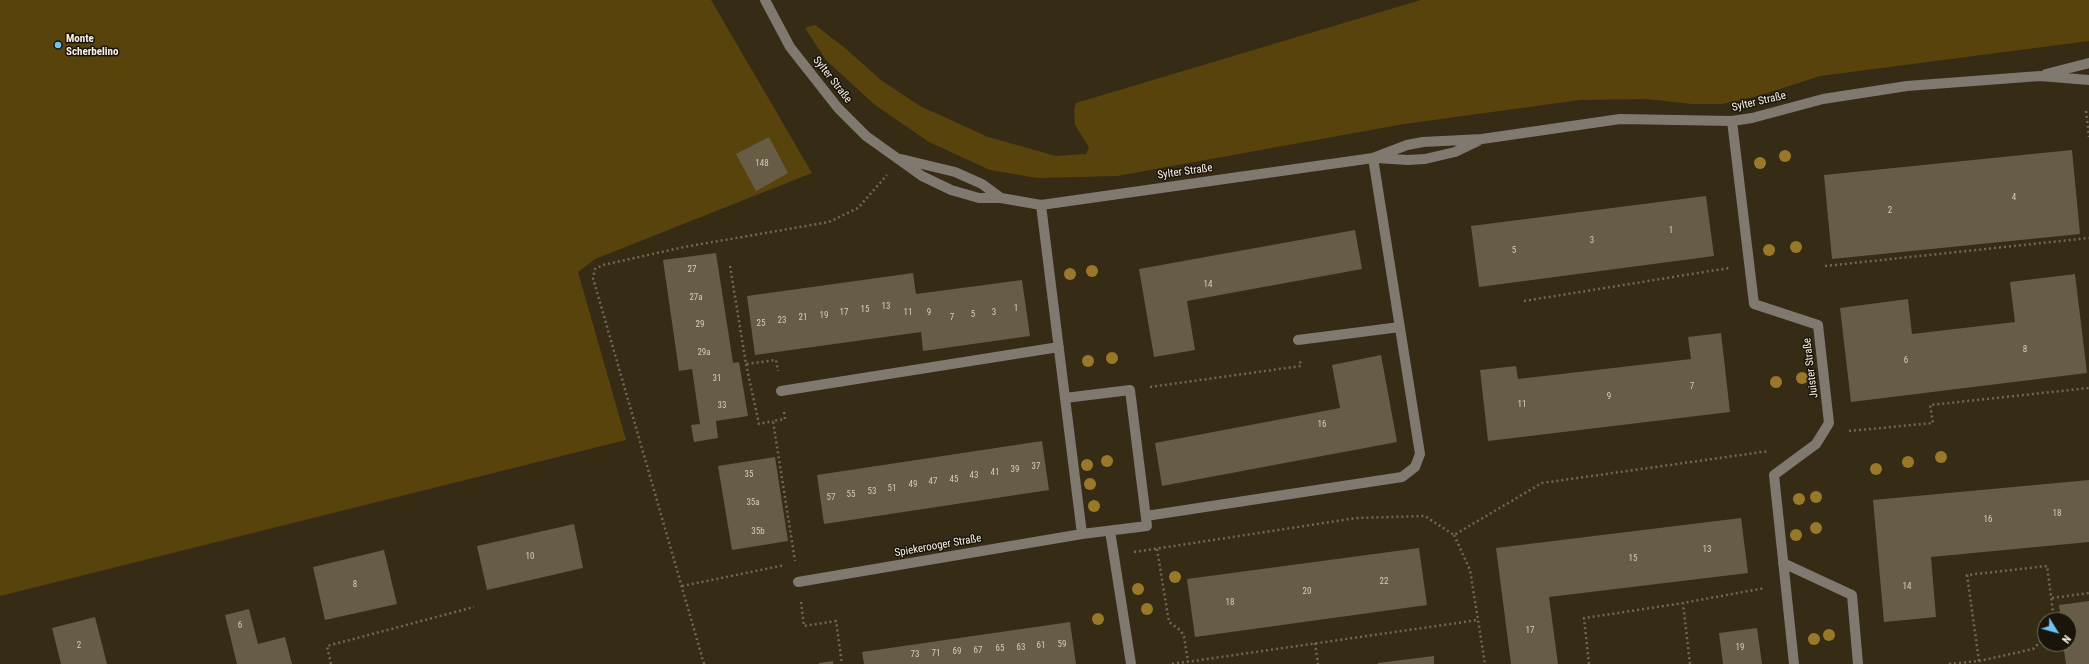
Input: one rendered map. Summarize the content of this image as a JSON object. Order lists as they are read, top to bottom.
{
  "streets": {
    "street": ["Sylter Straße", "Juister Straße", "Spiekerooger Straße"]
  },
  "crossings": [
    ["Sylter Straße", "Juister Straße"]
  ],
  "places": ["Monte Scherbelino"],
  "house_numbers": [
    "148",
    "4",
    "2",
    "1",
    "3",
    "5",
    "27",
    "14",
    "27a",
    "13",
    "1",
    "15",
    "17",
    "11",
    "9",
    "3",
    "5",
    "19",
    "21",
    "7",
    "23",
    "25",
    "29",
    "8",
    "29a",
    "6",
    "31",
    "7",
    "9",
    "11",
    "33",
    "16",
    "37",
    "39",
    "41",
    "35",
    "43",
    "45",
    "47",
    "49",
    "51",
    "53",
    "55",
    "57",
    "35a",
    "18",
    "16",
    "35b",
    "13",
    "10",
    "15",
    "22",
    "8",
    "14",
    "20",
    "18",
    "6",
    "17",
    "59",
    "2",
    "61",
    "63",
    "19",
    "65",
    "67",
    "69",
    "71",
    "73"
  ],
  "north": "bottom right"
}
